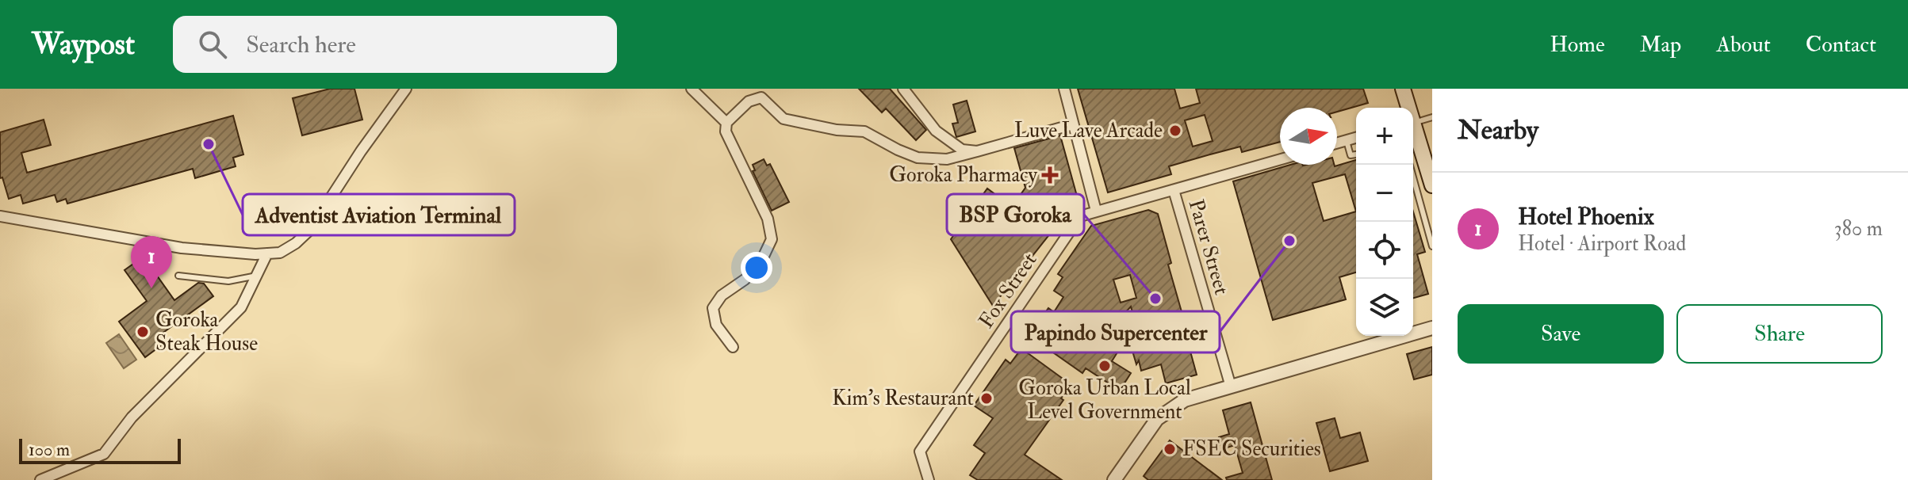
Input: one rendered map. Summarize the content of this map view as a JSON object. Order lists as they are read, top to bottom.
{
  "streets": {
    "street": ["Parer Street", "Fox Street"]
  },
  "crossings": [
    ["Parer Street", "Fox Street"]
  ],
  "places": {
    "other": [
      "Luve Lave Arcade",
      "Adventist Aviation Terminal",
      "Papindo Supercenter",
      "BSP Goroka",
      "Goroka Steak House",
      "Goroka Urban Local Level Government",
      "Kim's Restaurant",
      "FSEC Securities"
    ],
    "health": ["Goroka Pharmacy"]
  },
  "scale_bar": "100 m",
  "north": "right",
  "page": {
    "header": "Waypost",
    "search": "Search here",
    "nav": [
      "Home",
      "Map",
      "About",
      "Contact"
    ],
    "heading": "Nearby",
    "map_buttons": ["+", "−"],
    "list": [
      {
        "mark": "1",
        "name": "Hotel Phoenix",
        "note": "Hotel · Airport Road",
        "value": "380 m"
      }
    ],
    "pins": "1",
    "buttons": ["Save", "Share"],
    "scale": "100 m"
  }
}
